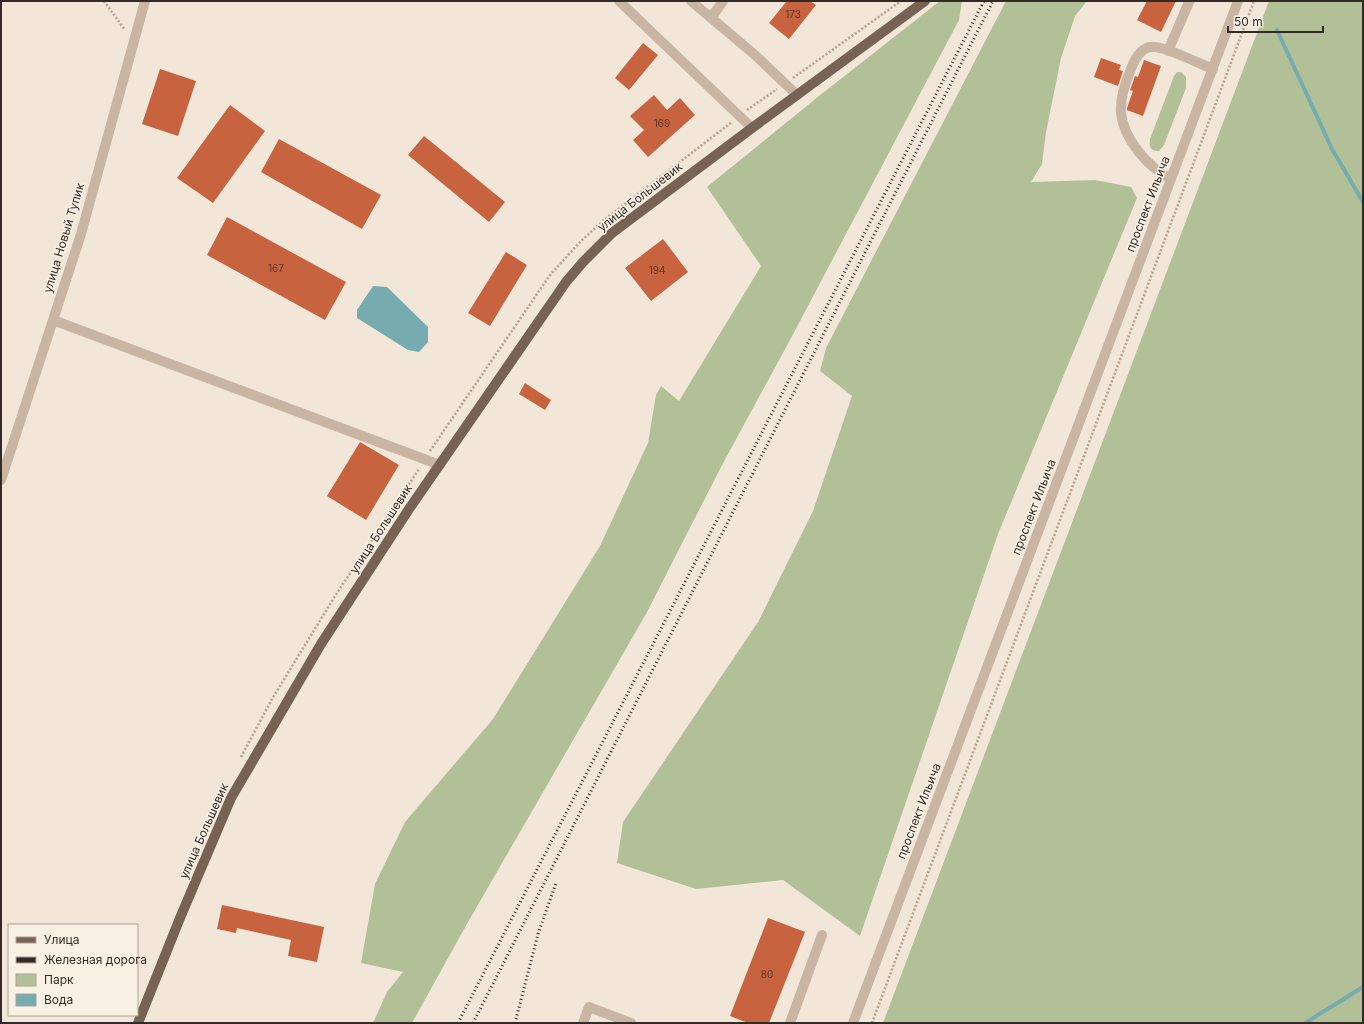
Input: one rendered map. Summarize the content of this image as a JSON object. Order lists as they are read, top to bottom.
{
  "streets": {
    "main road": ["улица Большевик"],
    "street": ["проспект Ильича", "улица Новый Тупик"]
  },
  "house_numbers": [
    "173",
    "169",
    "167",
    "194",
    "80"
  ],
  "legend": [
    "Улица",
    "Железная дорога",
    "Парк",
    "Вода"
  ],
  "scale_bar": "50 m"
}
